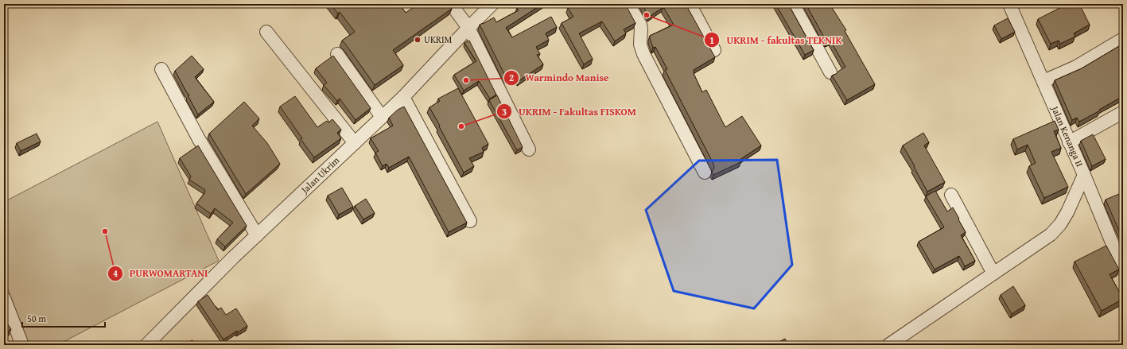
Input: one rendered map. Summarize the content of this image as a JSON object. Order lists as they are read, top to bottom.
{
  "streets": {
    "street": ["Jalan Kenanga II", "Jalan Ukrim"]
  },
  "places": [
    "UKRIM - fakultas TEKNIK",
    "UKRIM",
    "Warmindo Manise",
    "UKRIM - Fakultas FISKOM",
    "PURWOMARTANI"
  ],
  "scale_bar": "50 m"
}
